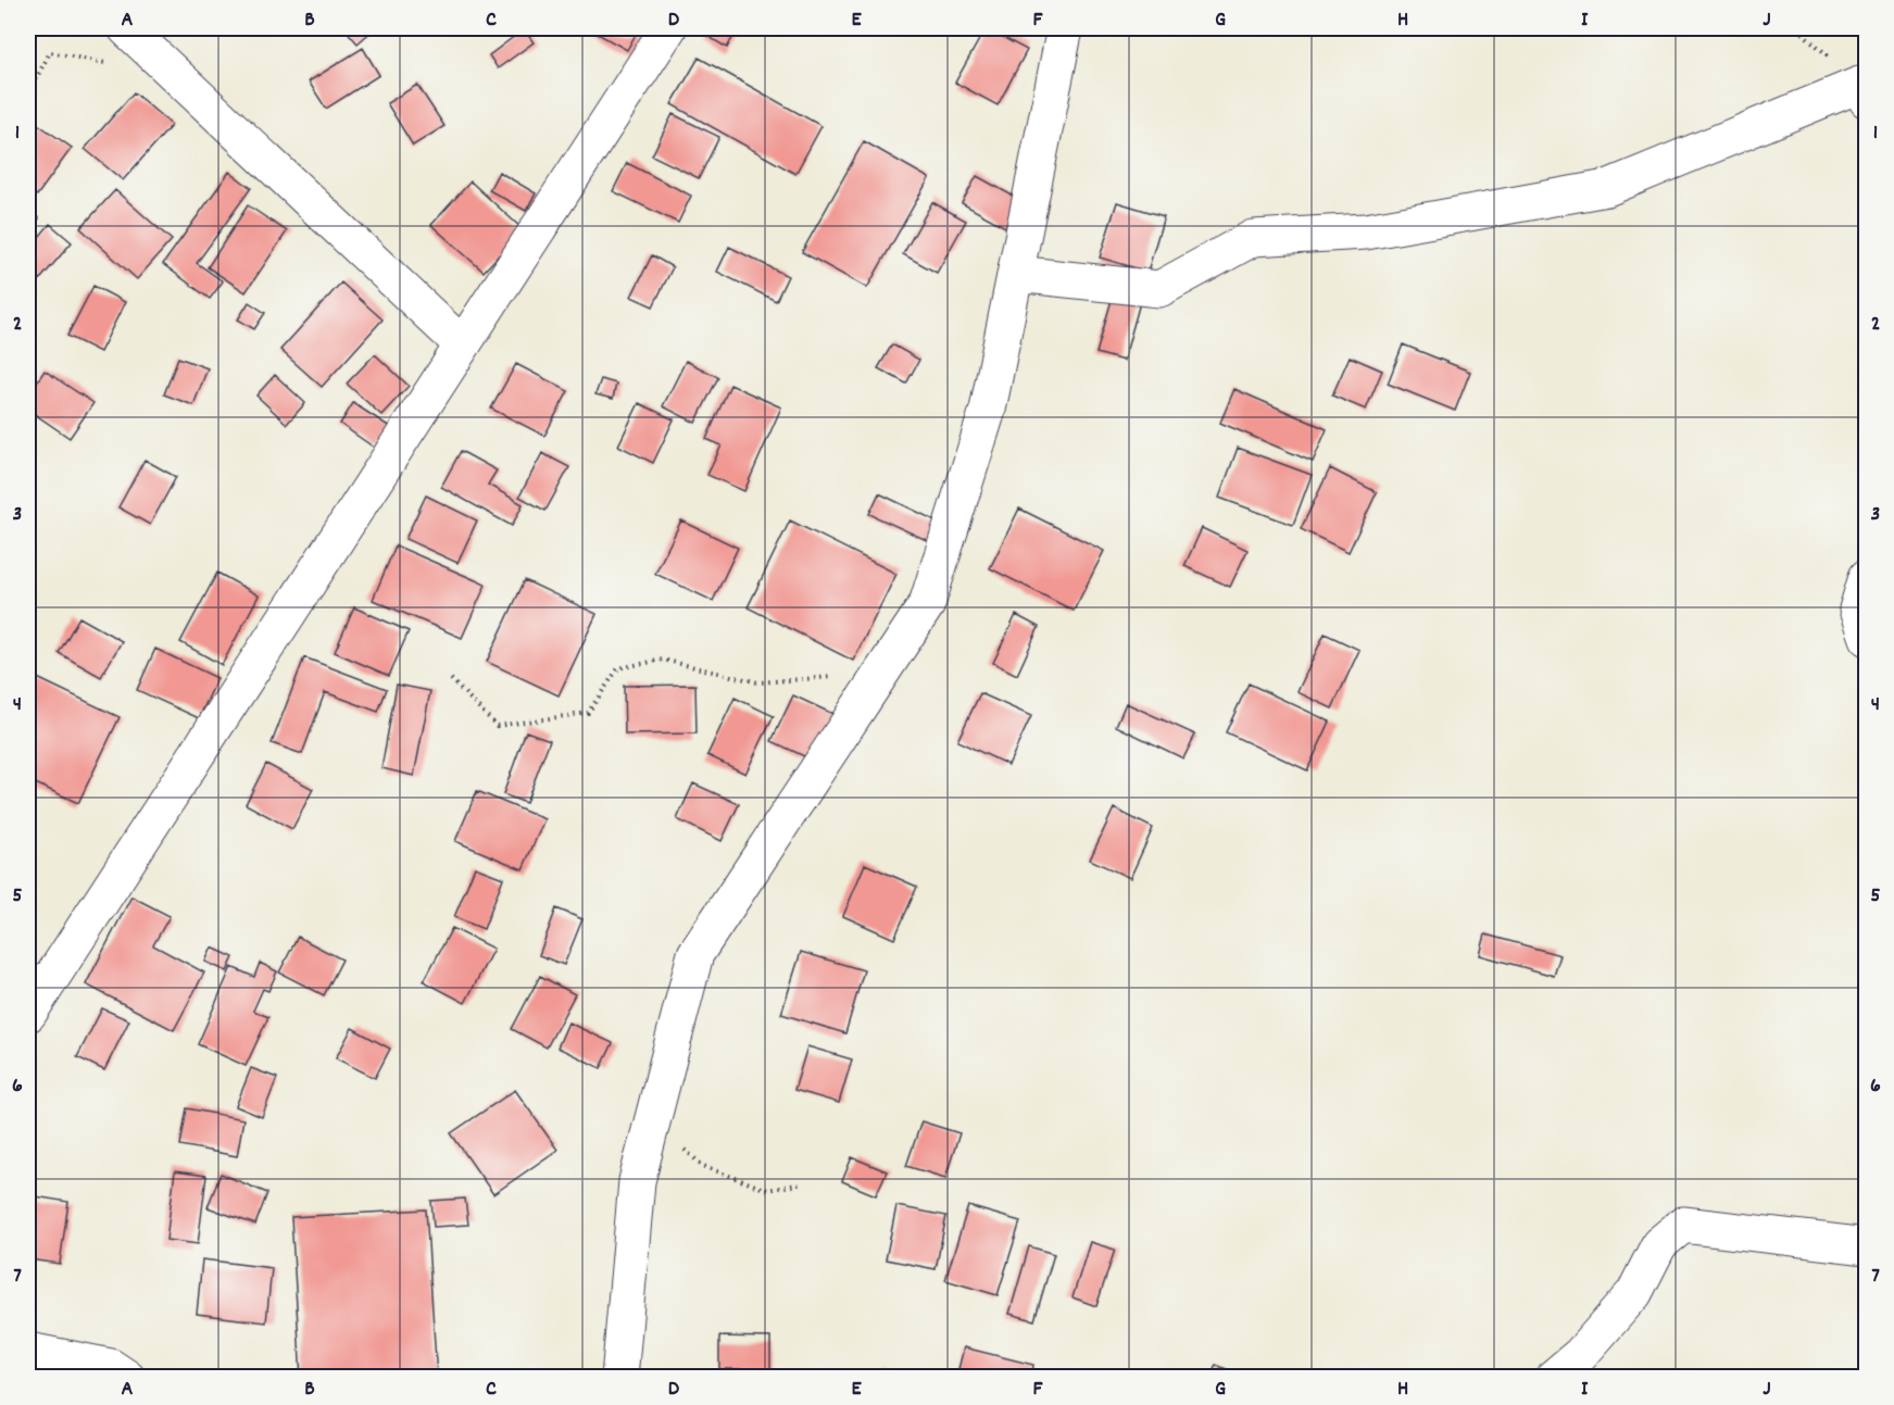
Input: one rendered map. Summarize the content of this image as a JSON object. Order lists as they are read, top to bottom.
{
  "grid": {
    "columns": [
      "A",
      "B",
      "C",
      "D",
      "E",
      "F",
      "G",
      "H",
      "I",
      "J"
    ],
    "rows": [
      "1",
      "2",
      "3",
      "4",
      "5",
      "6",
      "7"
    ]
  }
}
